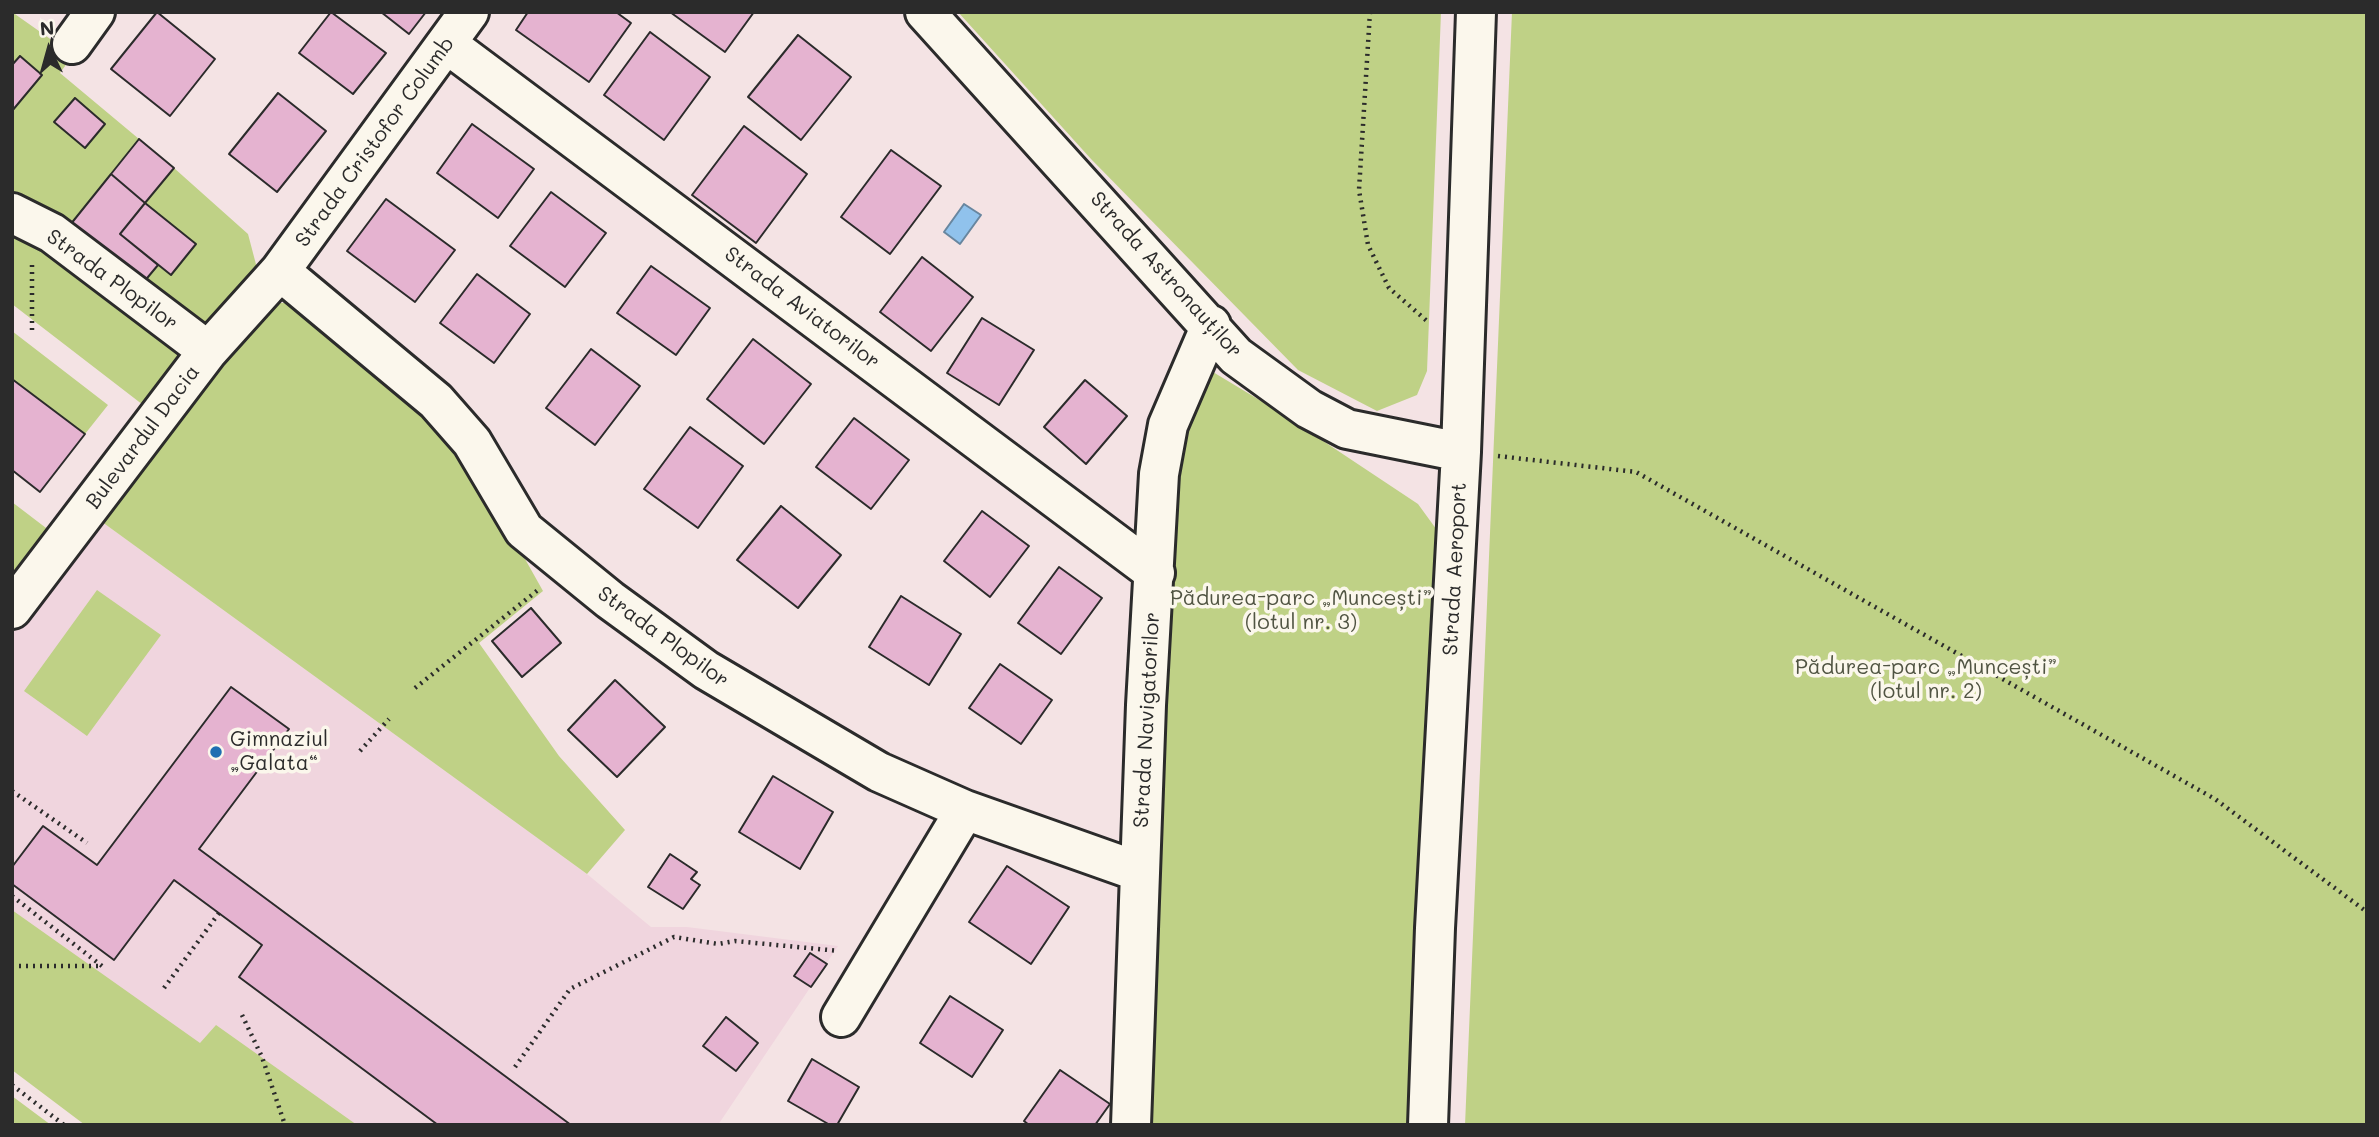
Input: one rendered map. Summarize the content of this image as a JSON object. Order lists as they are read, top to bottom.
{
  "streets": {
    "street": [
      "Strada Cristofor Columb",
      "Strada Astronauților",
      "Strada Plopilor",
      "Strada Aviatorilor",
      "Bulevardul Dacia",
      "Strada Aeroport",
      "Strada Navigatorilor"
    ]
  },
  "crossings": [
    ["Strada Cristofor Columb", "Strada Plopilor"],
    ["Strada Cristofor Columb", "Strada Aviatorilor"],
    ["Strada Cristofor Columb", "Bulevardul Dacia"],
    ["Strada Astronauților", "Strada Aeroport"],
    ["Strada Astronauților", "Strada Navigatorilor"],
    ["Strada Plopilor", "Bulevardul Dacia"],
    ["Strada Plopilor", "Strada Navigatorilor"],
    ["Strada Aviatorilor", "Strada Navigatorilor"]
  ],
  "parks": ["Pădurea-parc „Muncești” (lotul nr. 3)", "Pădurea-parc „Muncești” (lotul nr. 2)"],
  "places": ["Gimnaziul „Galata“"],
  "north": "top"
}
